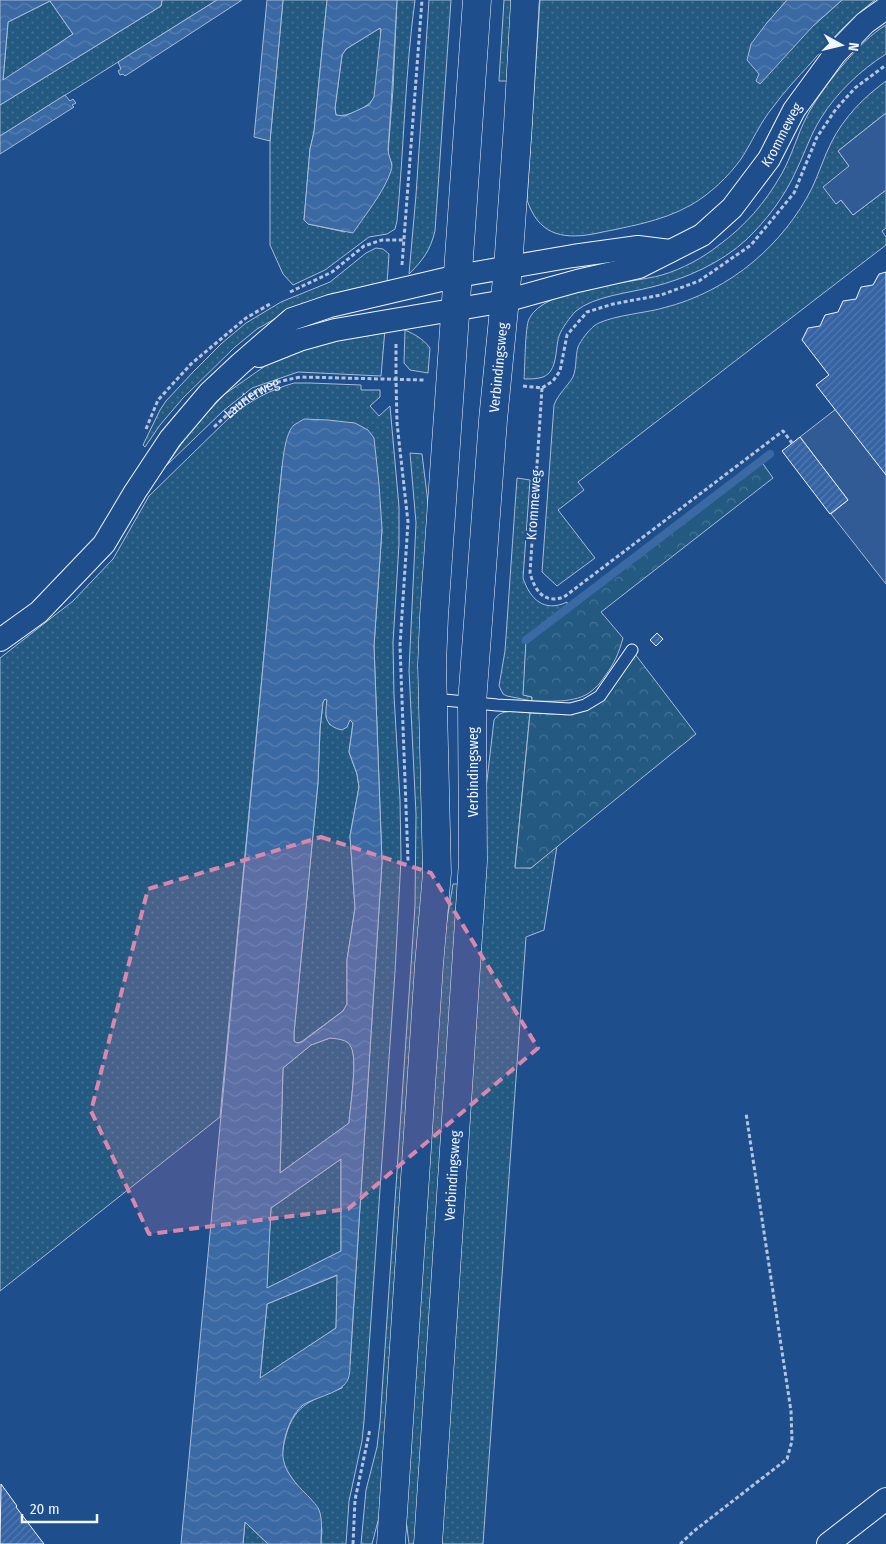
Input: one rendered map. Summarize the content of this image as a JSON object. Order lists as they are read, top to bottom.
{
  "streets": {
    "street": ["Krommeweg", "Verbindingsweg", "Laurierweg"]
  },
  "crossings": [
    ["Krommeweg", "Verbindingsweg"],
    ["Krommeweg", "Laurierweg"],
    ["Verbindingsweg", "Laurierweg"]
  ],
  "scale_bar": "20 m",
  "north": "right"
}
